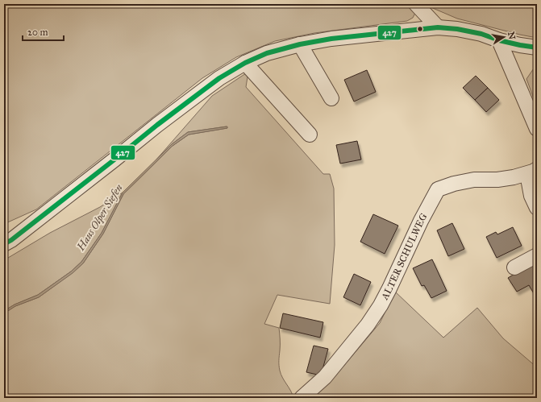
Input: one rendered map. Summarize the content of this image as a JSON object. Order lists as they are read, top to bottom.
{
  "streets": {
    "street": ["ALTER SCHULWEG"]
  },
  "water": ["Haus Olper Siefen"],
  "lines": ["transit line 427"],
  "scale_bar": "20 m",
  "north": "right"
}
